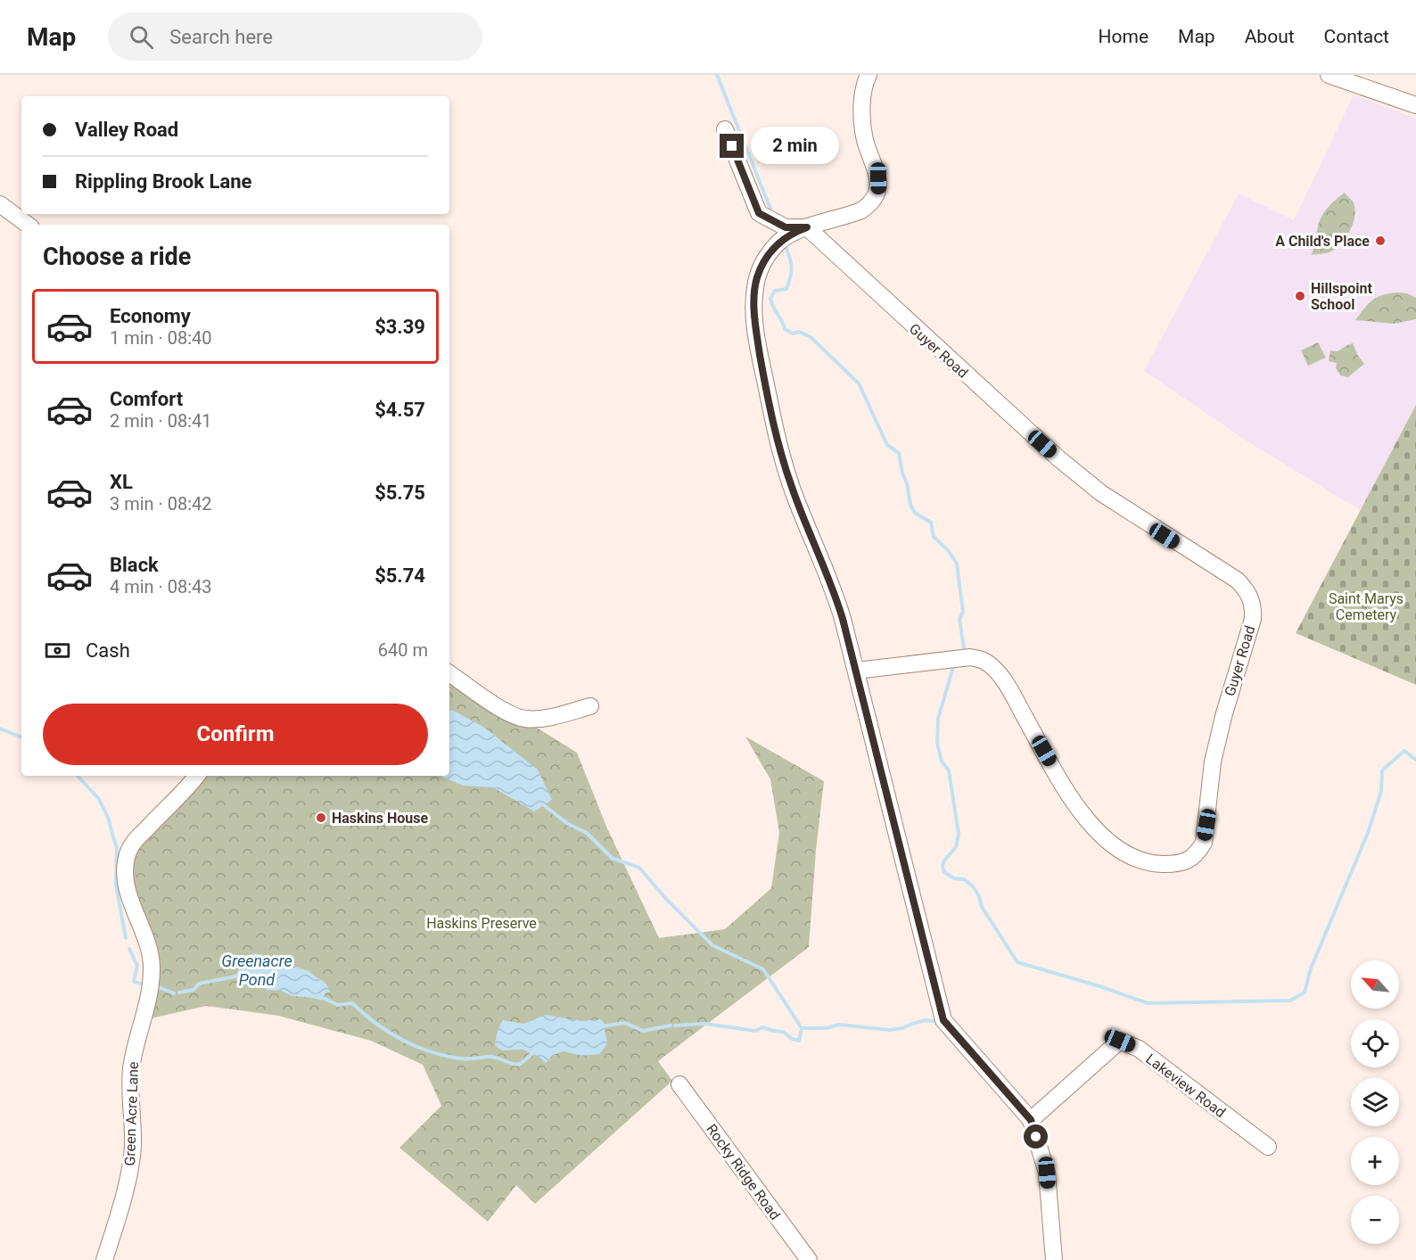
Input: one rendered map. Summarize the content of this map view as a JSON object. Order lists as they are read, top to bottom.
{
  "streets": {
    "street": [
      "Guyer Road",
      "Lakeview Road",
      "Green Acre Lane",
      "Rocky Ridge Road"
    ]
  },
  "water": ["Greenacre Pond"],
  "parks": ["Saint Marys Cemetery", "Haskins Preserve"],
  "places": ["A Child's Place", "Hillspoint School", "Haskins House"],
  "north": "top left",
  "page": {
    "header": "Map",
    "search": "Search here",
    "nav": [
      "Home",
      "Map",
      "About",
      "Contact"
    ],
    "banner": ["Valley Road", "Rippling Brook Lane"],
    "bubble": "2 min",
    "heading": "Choose a ride",
    "list": [
      {
        "name": "Economy",
        "note": "1 min · 08:40",
        "value": "$3.39"
      },
      {
        "name": "Comfort",
        "note": "2 min · 08:41",
        "value": "$4.57"
      },
      {
        "name": "XL",
        "note": "3 min · 08:42",
        "value": "$5.75"
      },
      {
        "name": "Black",
        "note": "4 min · 08:43",
        "value": "$5.74"
      }
    ],
    "pay": ["Cash", "640 m"],
    "buttons": "Confirm",
    "map_buttons": ["+", "−"]
  }
}
